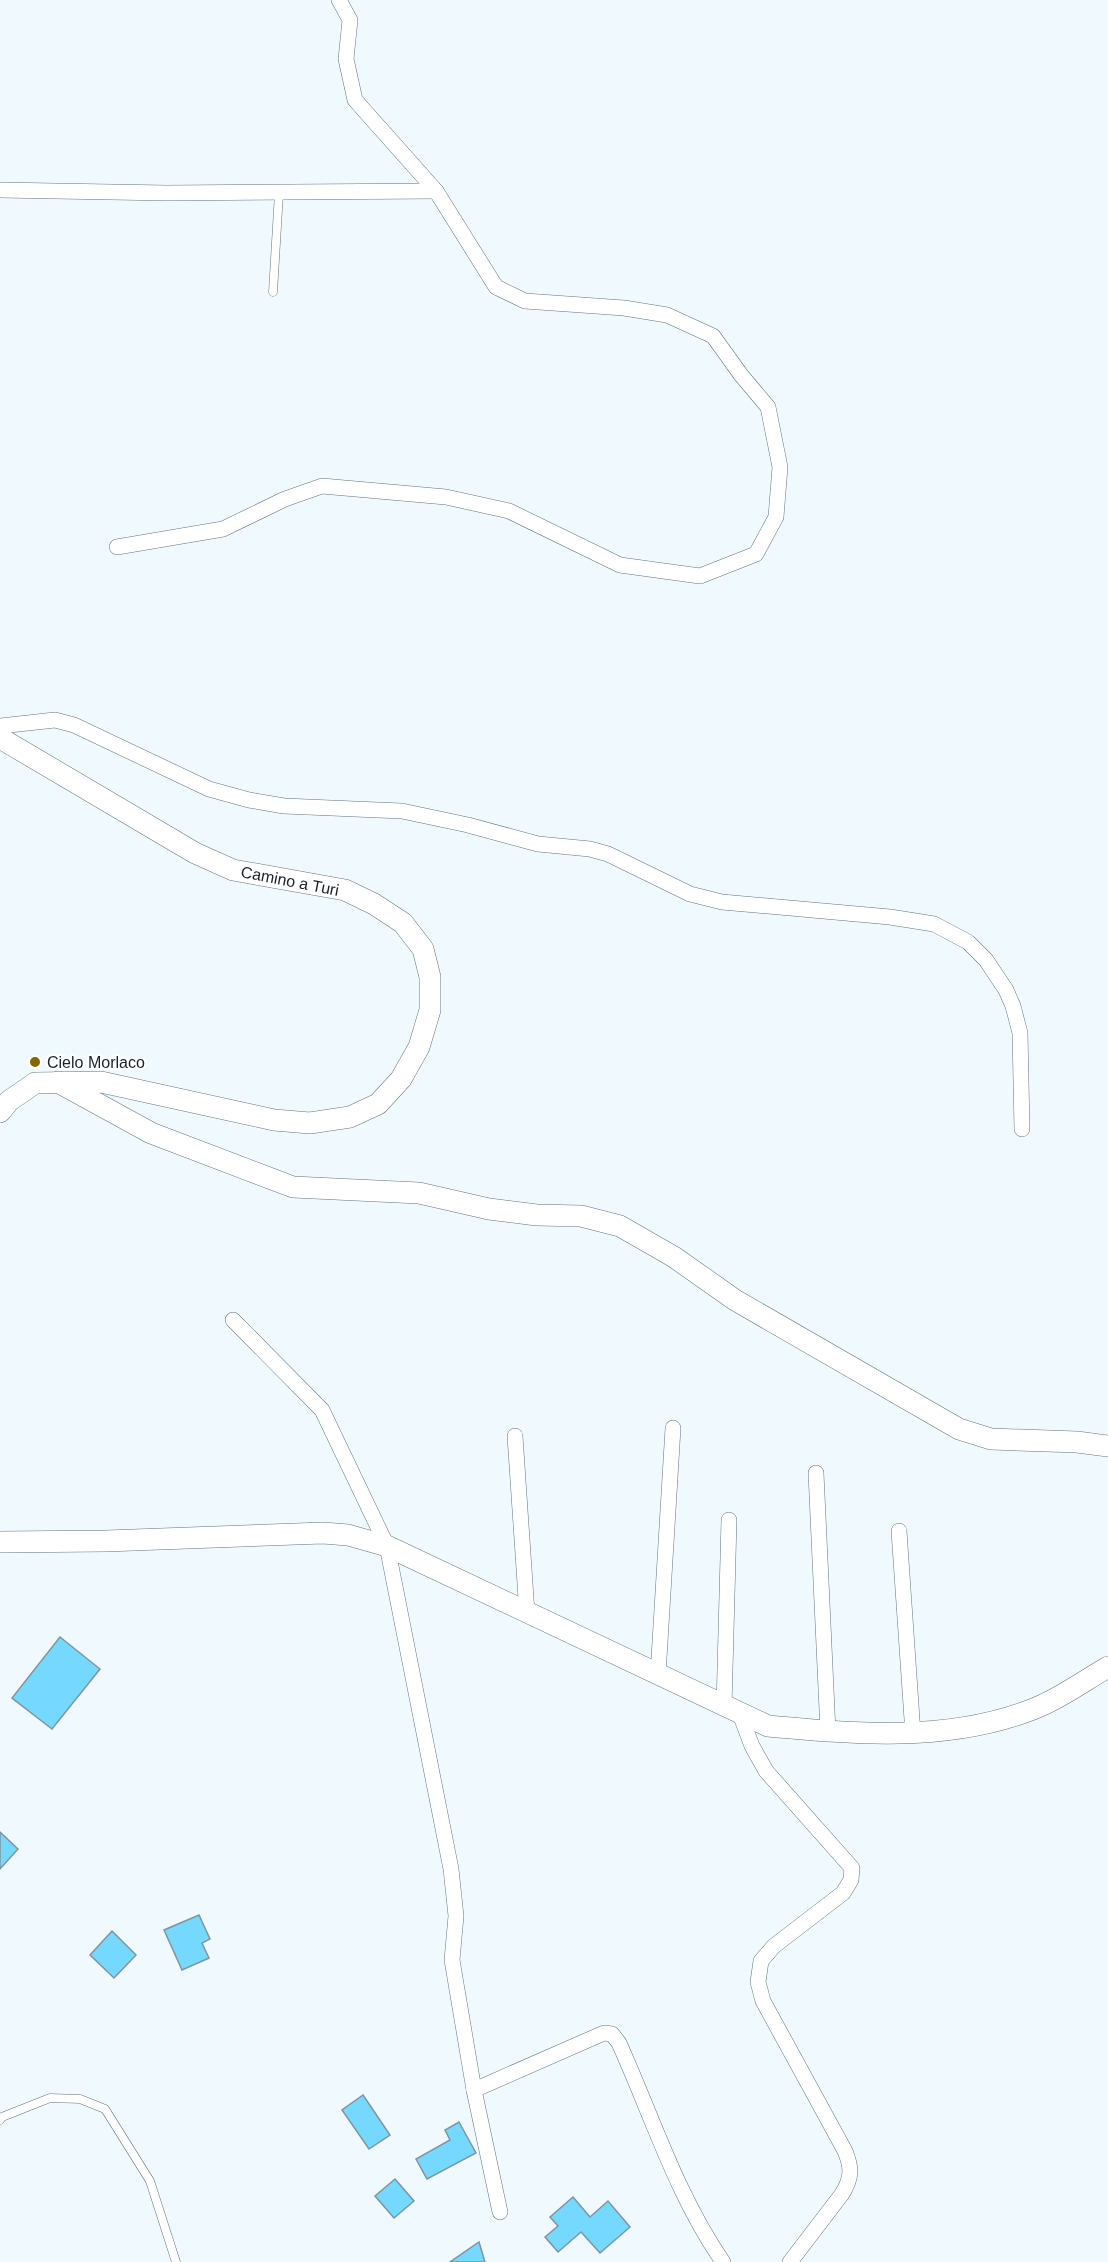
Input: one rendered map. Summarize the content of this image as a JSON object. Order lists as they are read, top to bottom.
{
  "streets": {
    "street": ["Camino a Turi"]
  },
  "places": ["Cielo Morlaco"]
}
